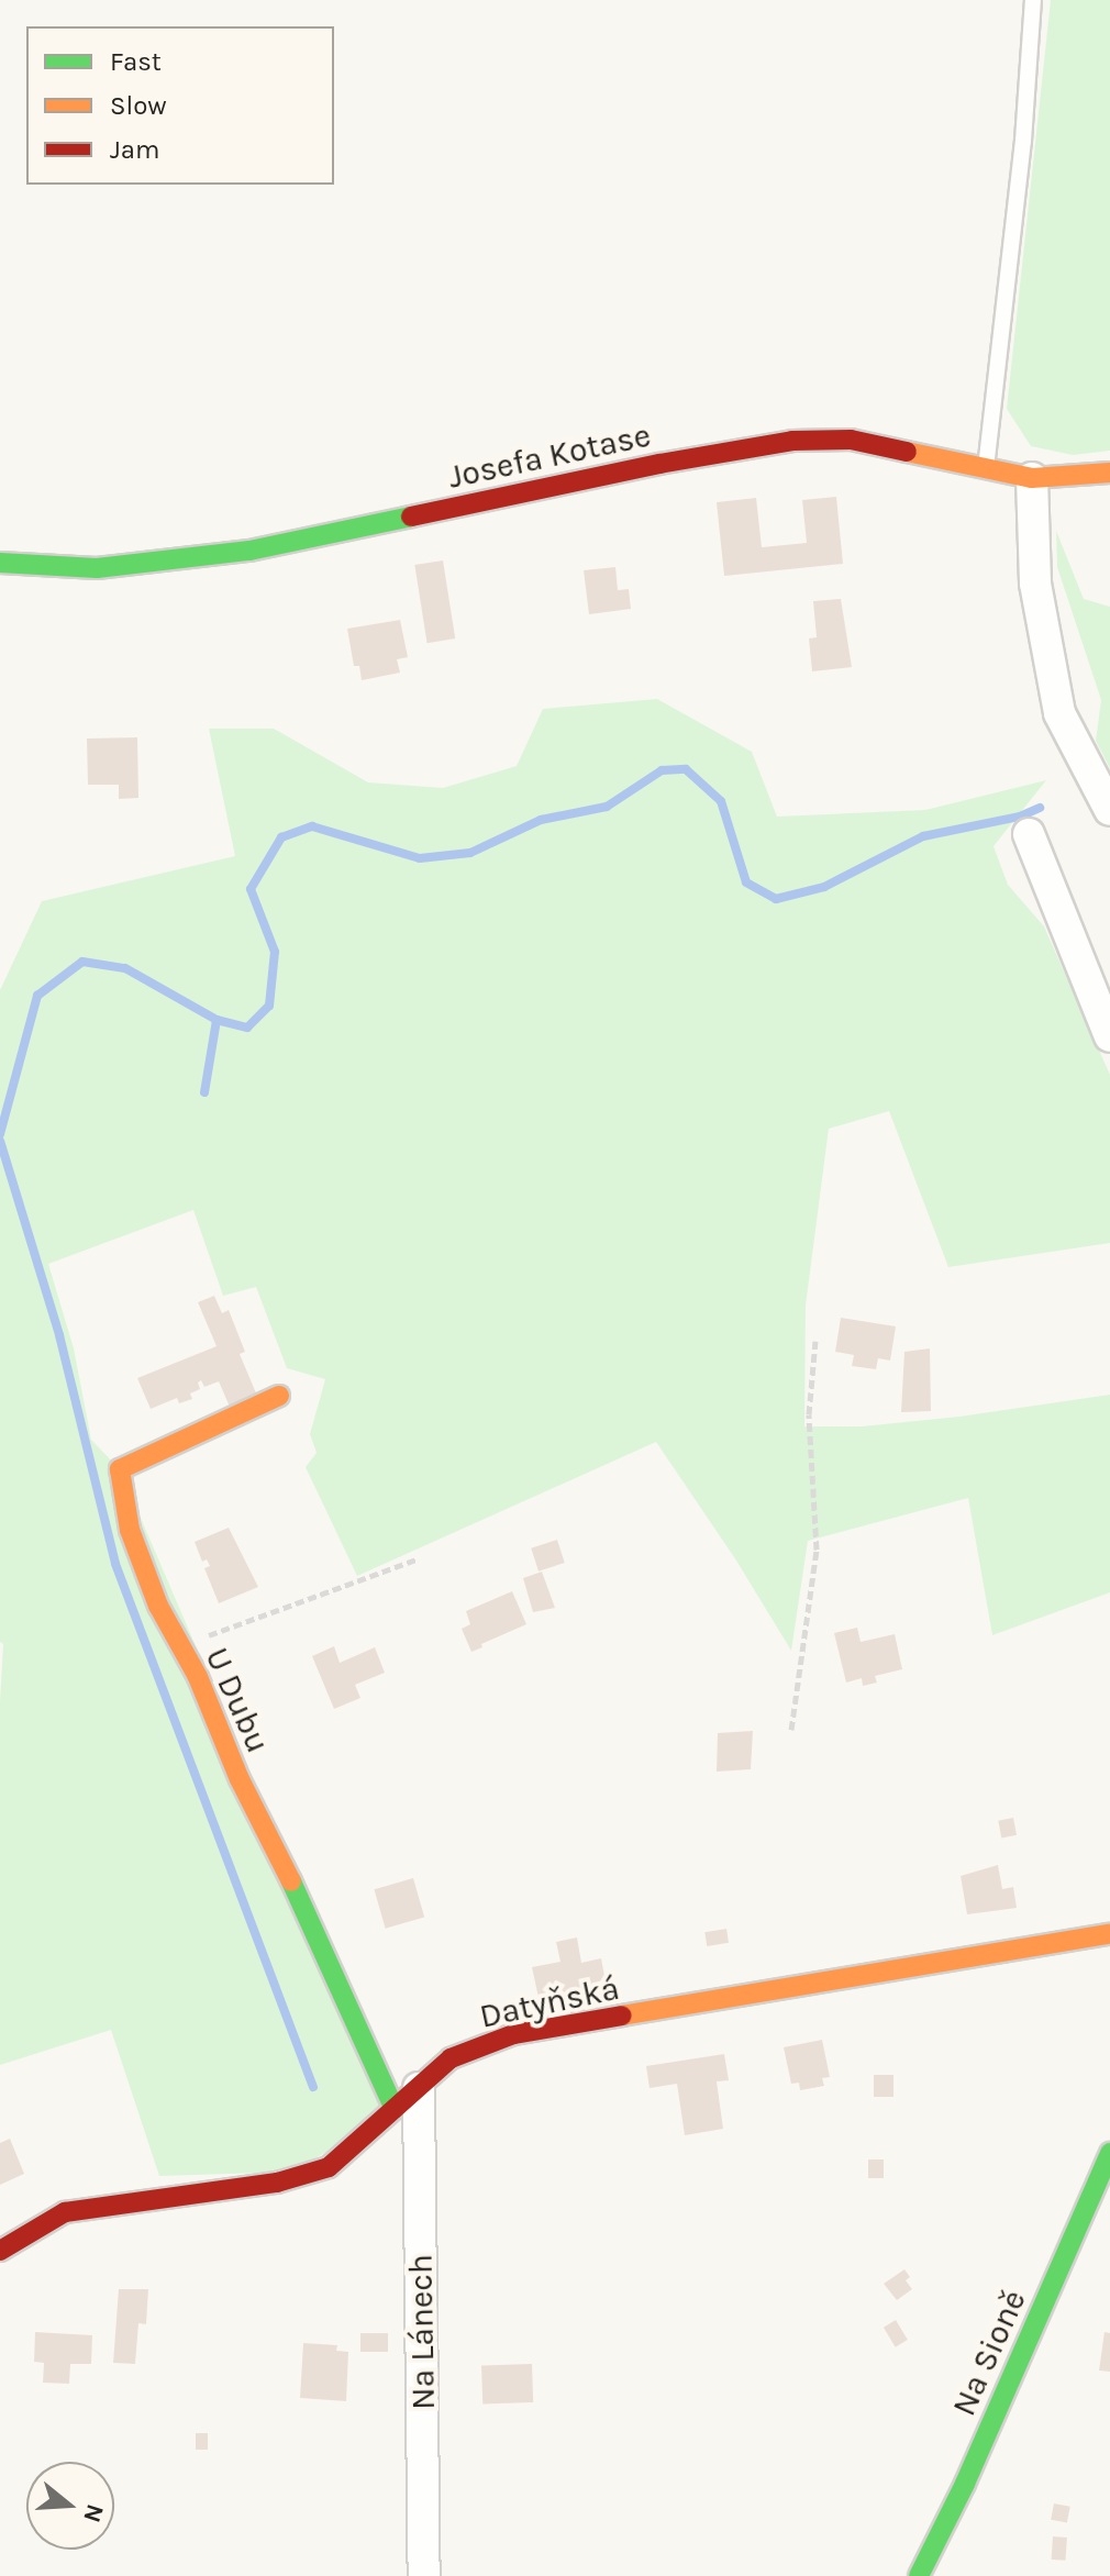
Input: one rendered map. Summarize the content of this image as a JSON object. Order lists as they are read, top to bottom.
{
  "streets": {
    "street": [
      "Josefa Kotase",
      "U Dubu",
      "Datyňská",
      "Na Lánech",
      "Na Sioně"
    ]
  },
  "crossings": [
    ["U Dubu", "Datyňská"],
    ["Datyňská", "Na Lánech"]
  ],
  "legend": ["Fast", "Slow", "Jam"],
  "north": "right"
}
